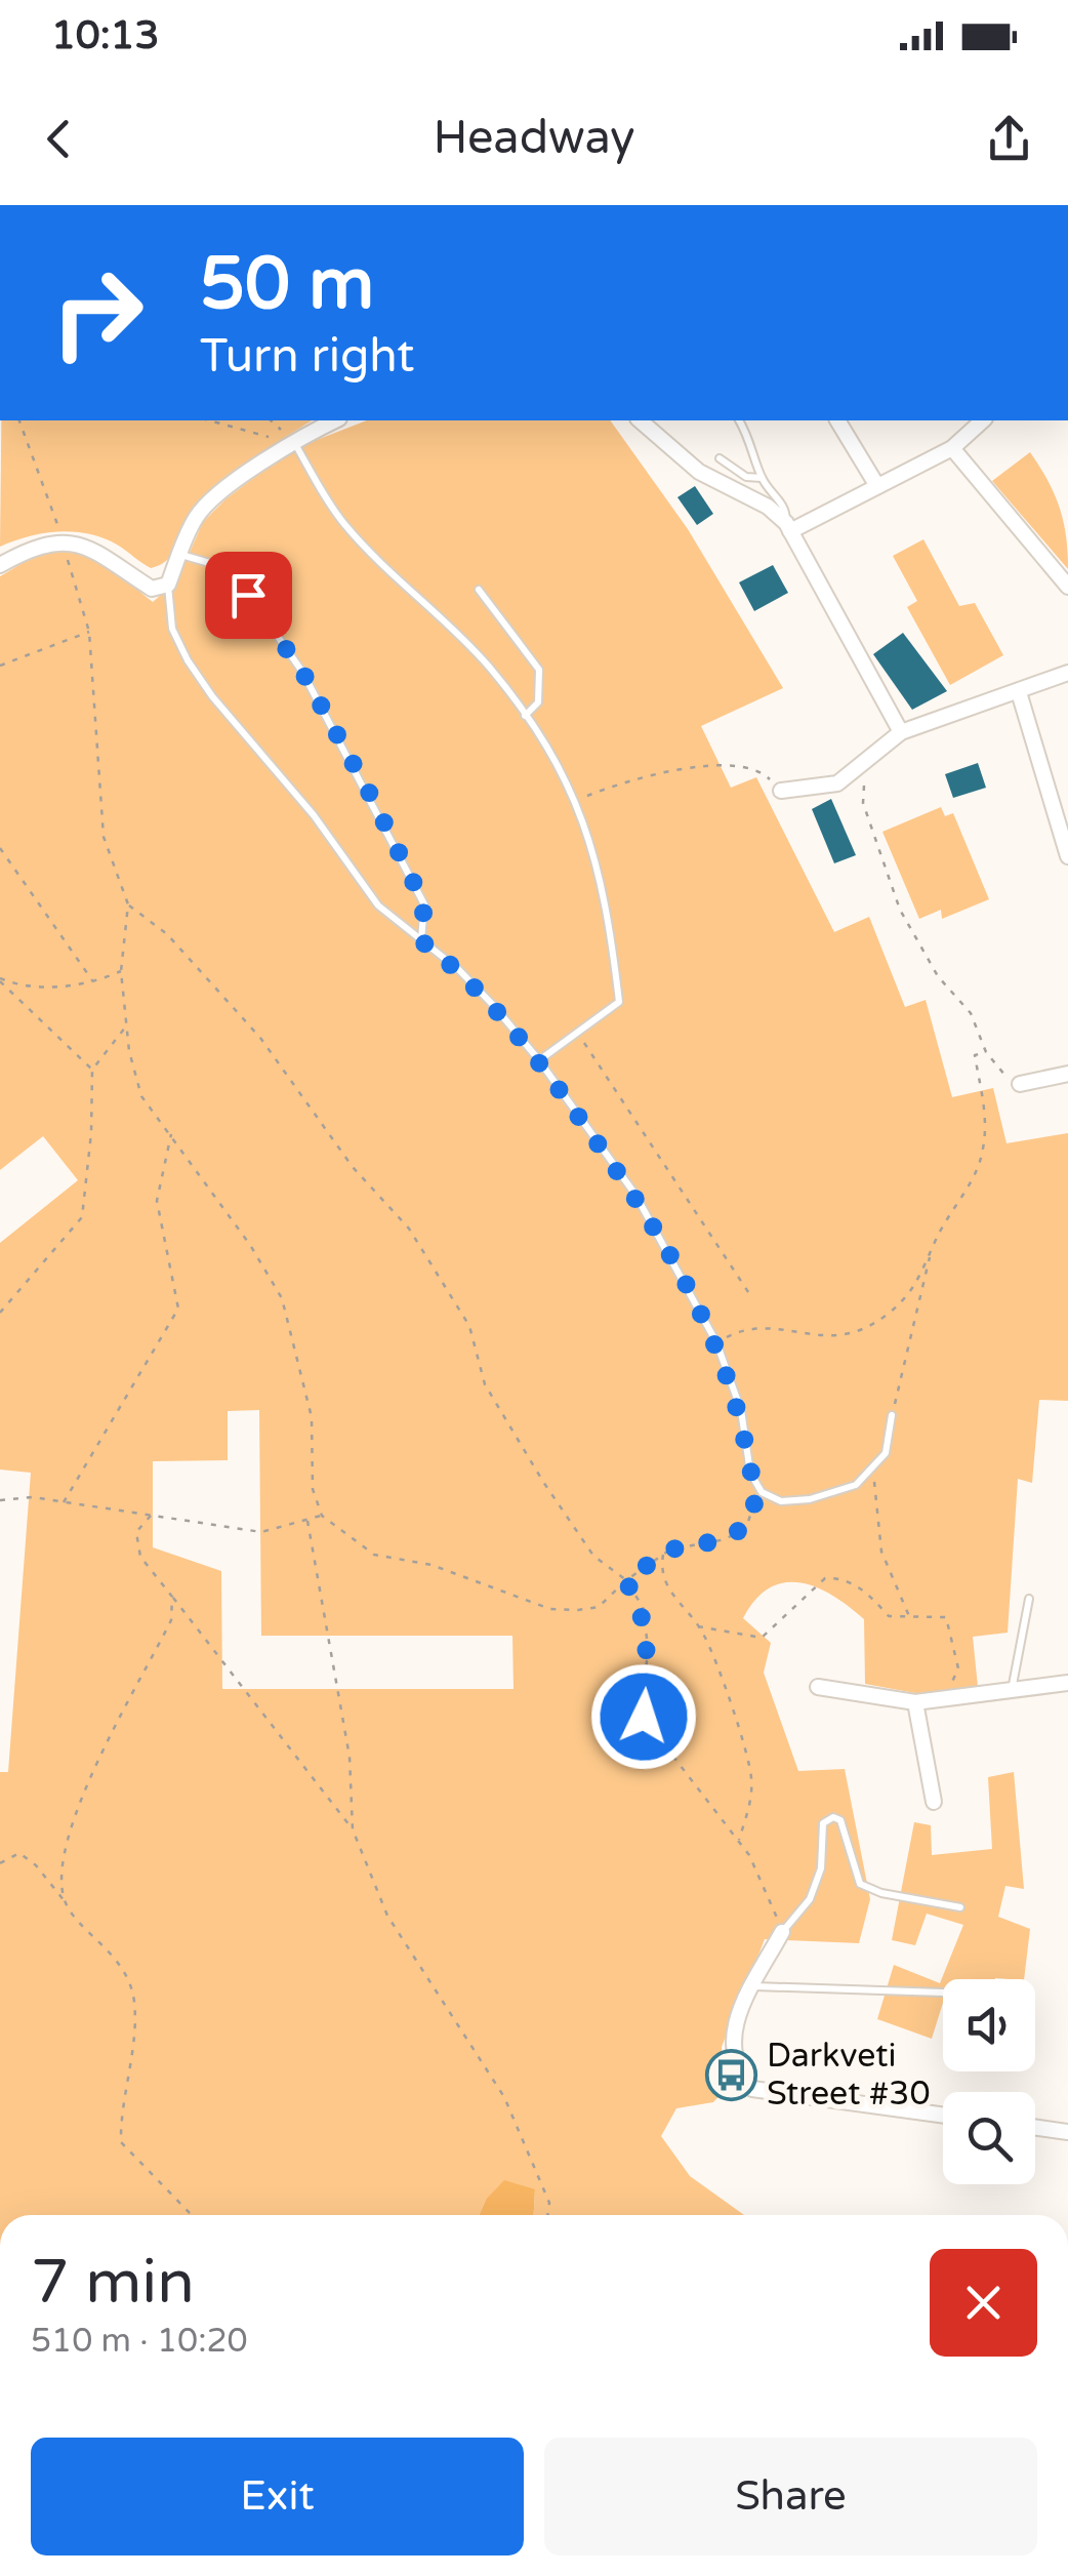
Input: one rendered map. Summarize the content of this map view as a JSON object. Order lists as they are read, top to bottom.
{
  "places": {
    "bus stop": ["Darkveti Street #30"]
  },
  "page": {
    "status": "10:13",
    "header": "Headway",
    "turn": ["50 m", "Turn right"],
    "heading": ["7 min", "510 m · 10:20"],
    "buttons": ["Exit", "Share"]
  }
}
